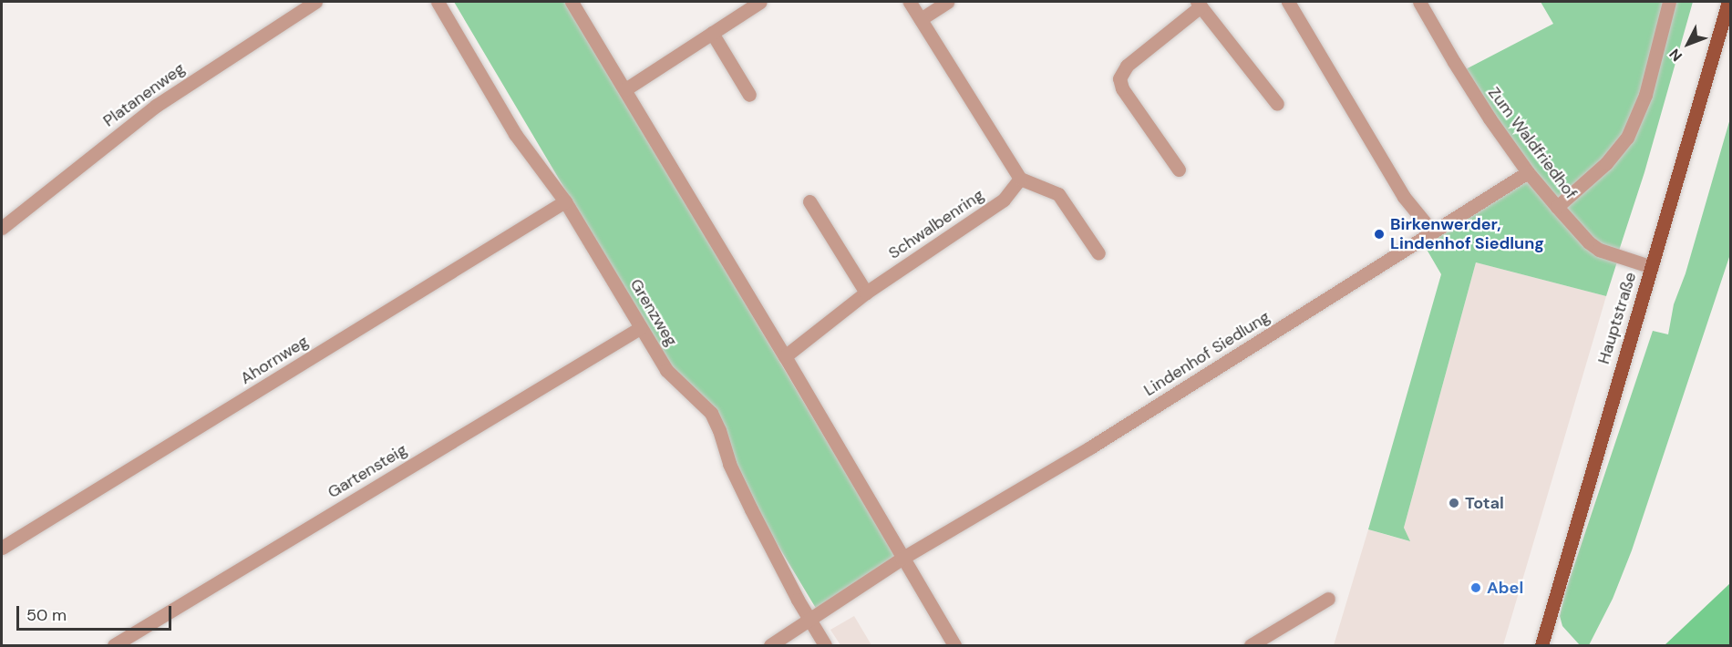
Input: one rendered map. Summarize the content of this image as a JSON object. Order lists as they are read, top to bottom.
{
  "streets": {
    "main road": ["Hauptstraße"],
    "street": [
      "Platanenweg",
      "Zum Waldfriedhof",
      "Schwalbenring",
      "Grenzweg",
      "Lindenhof Siedlung",
      "Ahornweg",
      "Gartensteig"
    ]
  },
  "crossings": [
    ["Zum Waldfriedhof", "Hauptstraße"],
    ["Zum Waldfriedhof", "Lindenhof Siedlung"],
    ["Grenzweg", "Lindenhof Siedlung"],
    ["Grenzweg", "Ahornweg"],
    ["Grenzweg", "Gartensteig"]
  ],
  "places": ["Birkenwerder, Lindenhof Siedlung", "Total", "Abel"],
  "scale_bar": "50 m",
  "north": "bottom left"
}
